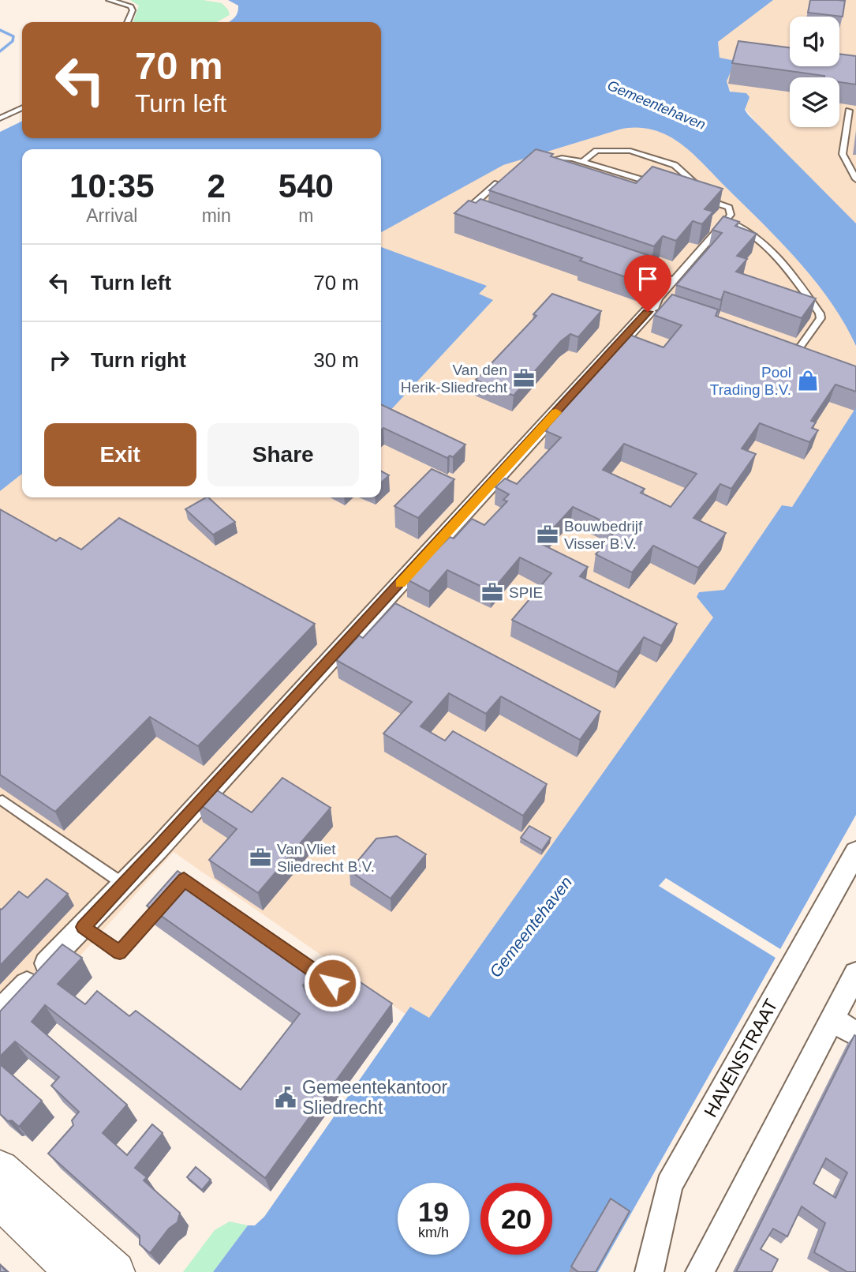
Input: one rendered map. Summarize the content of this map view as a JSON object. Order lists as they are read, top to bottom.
{
  "streets": {
    "street": ["HAVENSTRAAT"]
  },
  "water": ["Gemeentehaven"],
  "places": {
    "office": [
      "Van den Herik-Sliedrecht",
      "Bouwbedrijf Visser B.V.",
      "SPIE",
      "Van Vliet Sliedrecht B.V."
    ],
    "shop": ["Pool Trading B.V."],
    "public building": ["Gemeentekantoor Sliedrecht"]
  },
  "page": {
    "turn": ["70 m", "Turn left"],
    "eta": [
      "10:35",
      "Arrival",
      "2",
      "min",
      "540",
      "m"
    ],
    "list": [
      {
        "name": "Turn left",
        "value": "70 m"
      },
      {
        "name": "Turn right",
        "value": "30 m"
      }
    ],
    "buttons": ["Exit", "Share"],
    "speed": "19 km/h",
    "limit": "20"
  }
}
